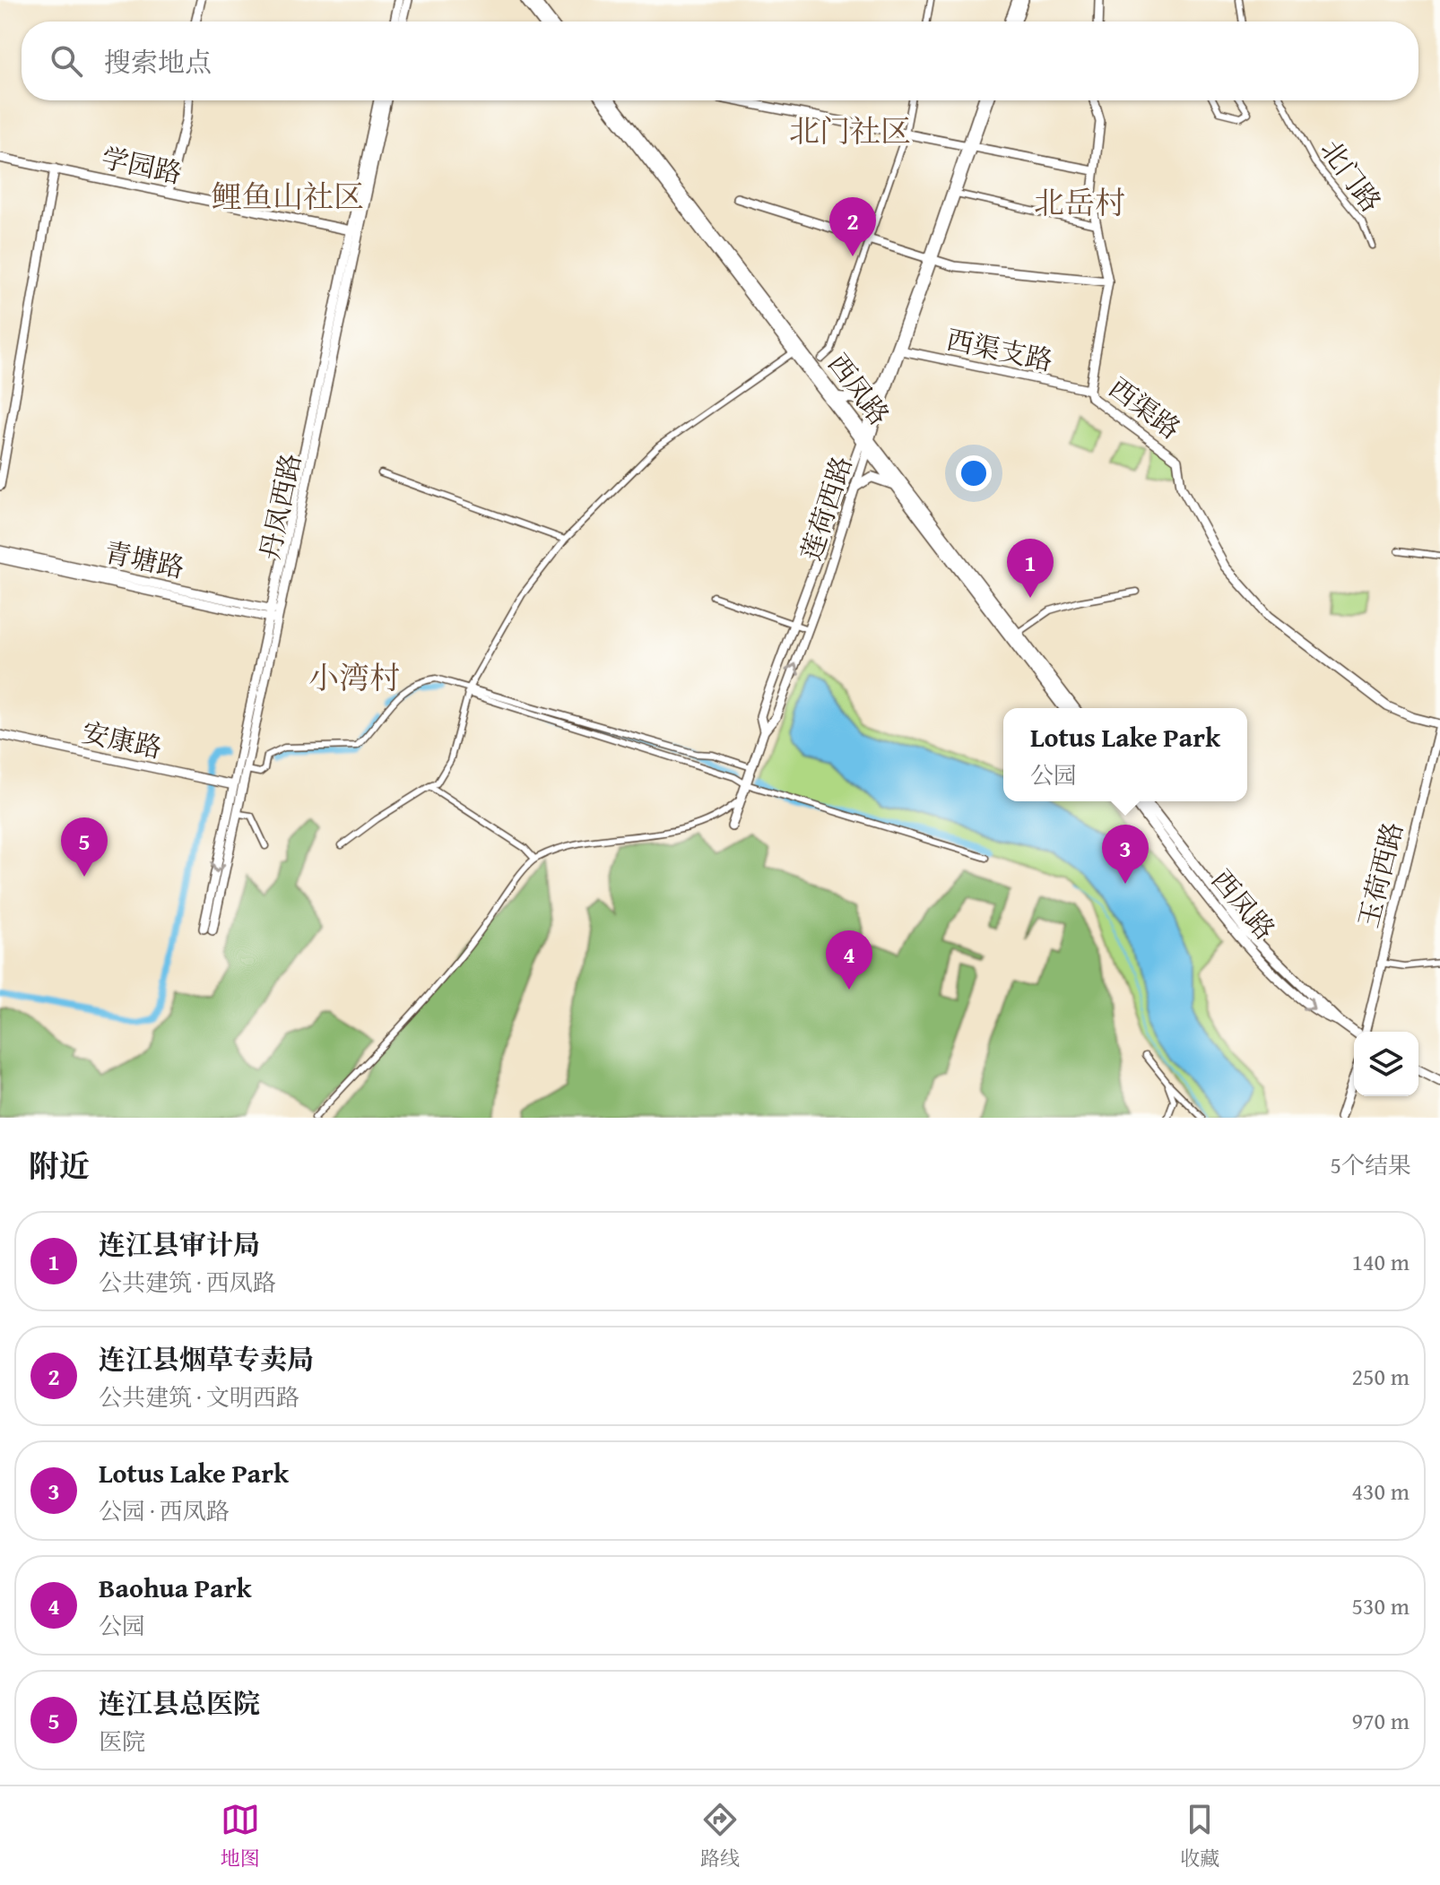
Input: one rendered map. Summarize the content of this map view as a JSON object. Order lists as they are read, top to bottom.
{
  "streets": {
    "main road": ["西凤路"],
    "street": [
      "学园路",
      "北门路",
      "西渠支路",
      "西渠路",
      "丹凤西路",
      "莲荷西路",
      "青塘路",
      "安康路",
      "玉荷西路"
    ]
  },
  "crossings": [
    ["学园路", "丹凤西路"],
    ["西渠支路", "西渠路"],
    ["西渠支路", "莲荷西路"],
    ["西凤路", "莲荷西路"],
    ["西渠路", "玉荷西路"],
    ["丹凤西路", "青塘路"],
    ["丹凤西路", "安康路"]
  ],
  "districts": [
    "北门社区",
    "鲤鱼山社区",
    "北岳村",
    "小湾村"
  ],
  "page": {
    "search": "搜索地点",
    "pins": [
      "2",
      "1",
      "5",
      "3",
      "4"
    ],
    "popup": ["Lotus Lake Park", "公园"],
    "heading": ["附近", "5个结果"],
    "list": [
      {
        "mark": "1",
        "name": "连江县审计局",
        "note": "公共建筑 · 西凤路",
        "value": "140 m"
      },
      {
        "mark": "2",
        "name": "连江县烟草专卖局",
        "note": "公共建筑 · 文明西路",
        "value": "250 m"
      },
      {
        "mark": "3",
        "name": "Lotus Lake Park",
        "note": "公园 · 西凤路",
        "value": "430 m"
      },
      {
        "mark": "4",
        "name": "Baohua Park",
        "note": "公园",
        "value": "530 m"
      },
      {
        "mark": "5",
        "name": "连江县总医院",
        "note": "医院",
        "value": "970 m"
      }
    ],
    "nav": ["地图", "路线", "收藏"]
  }
}
